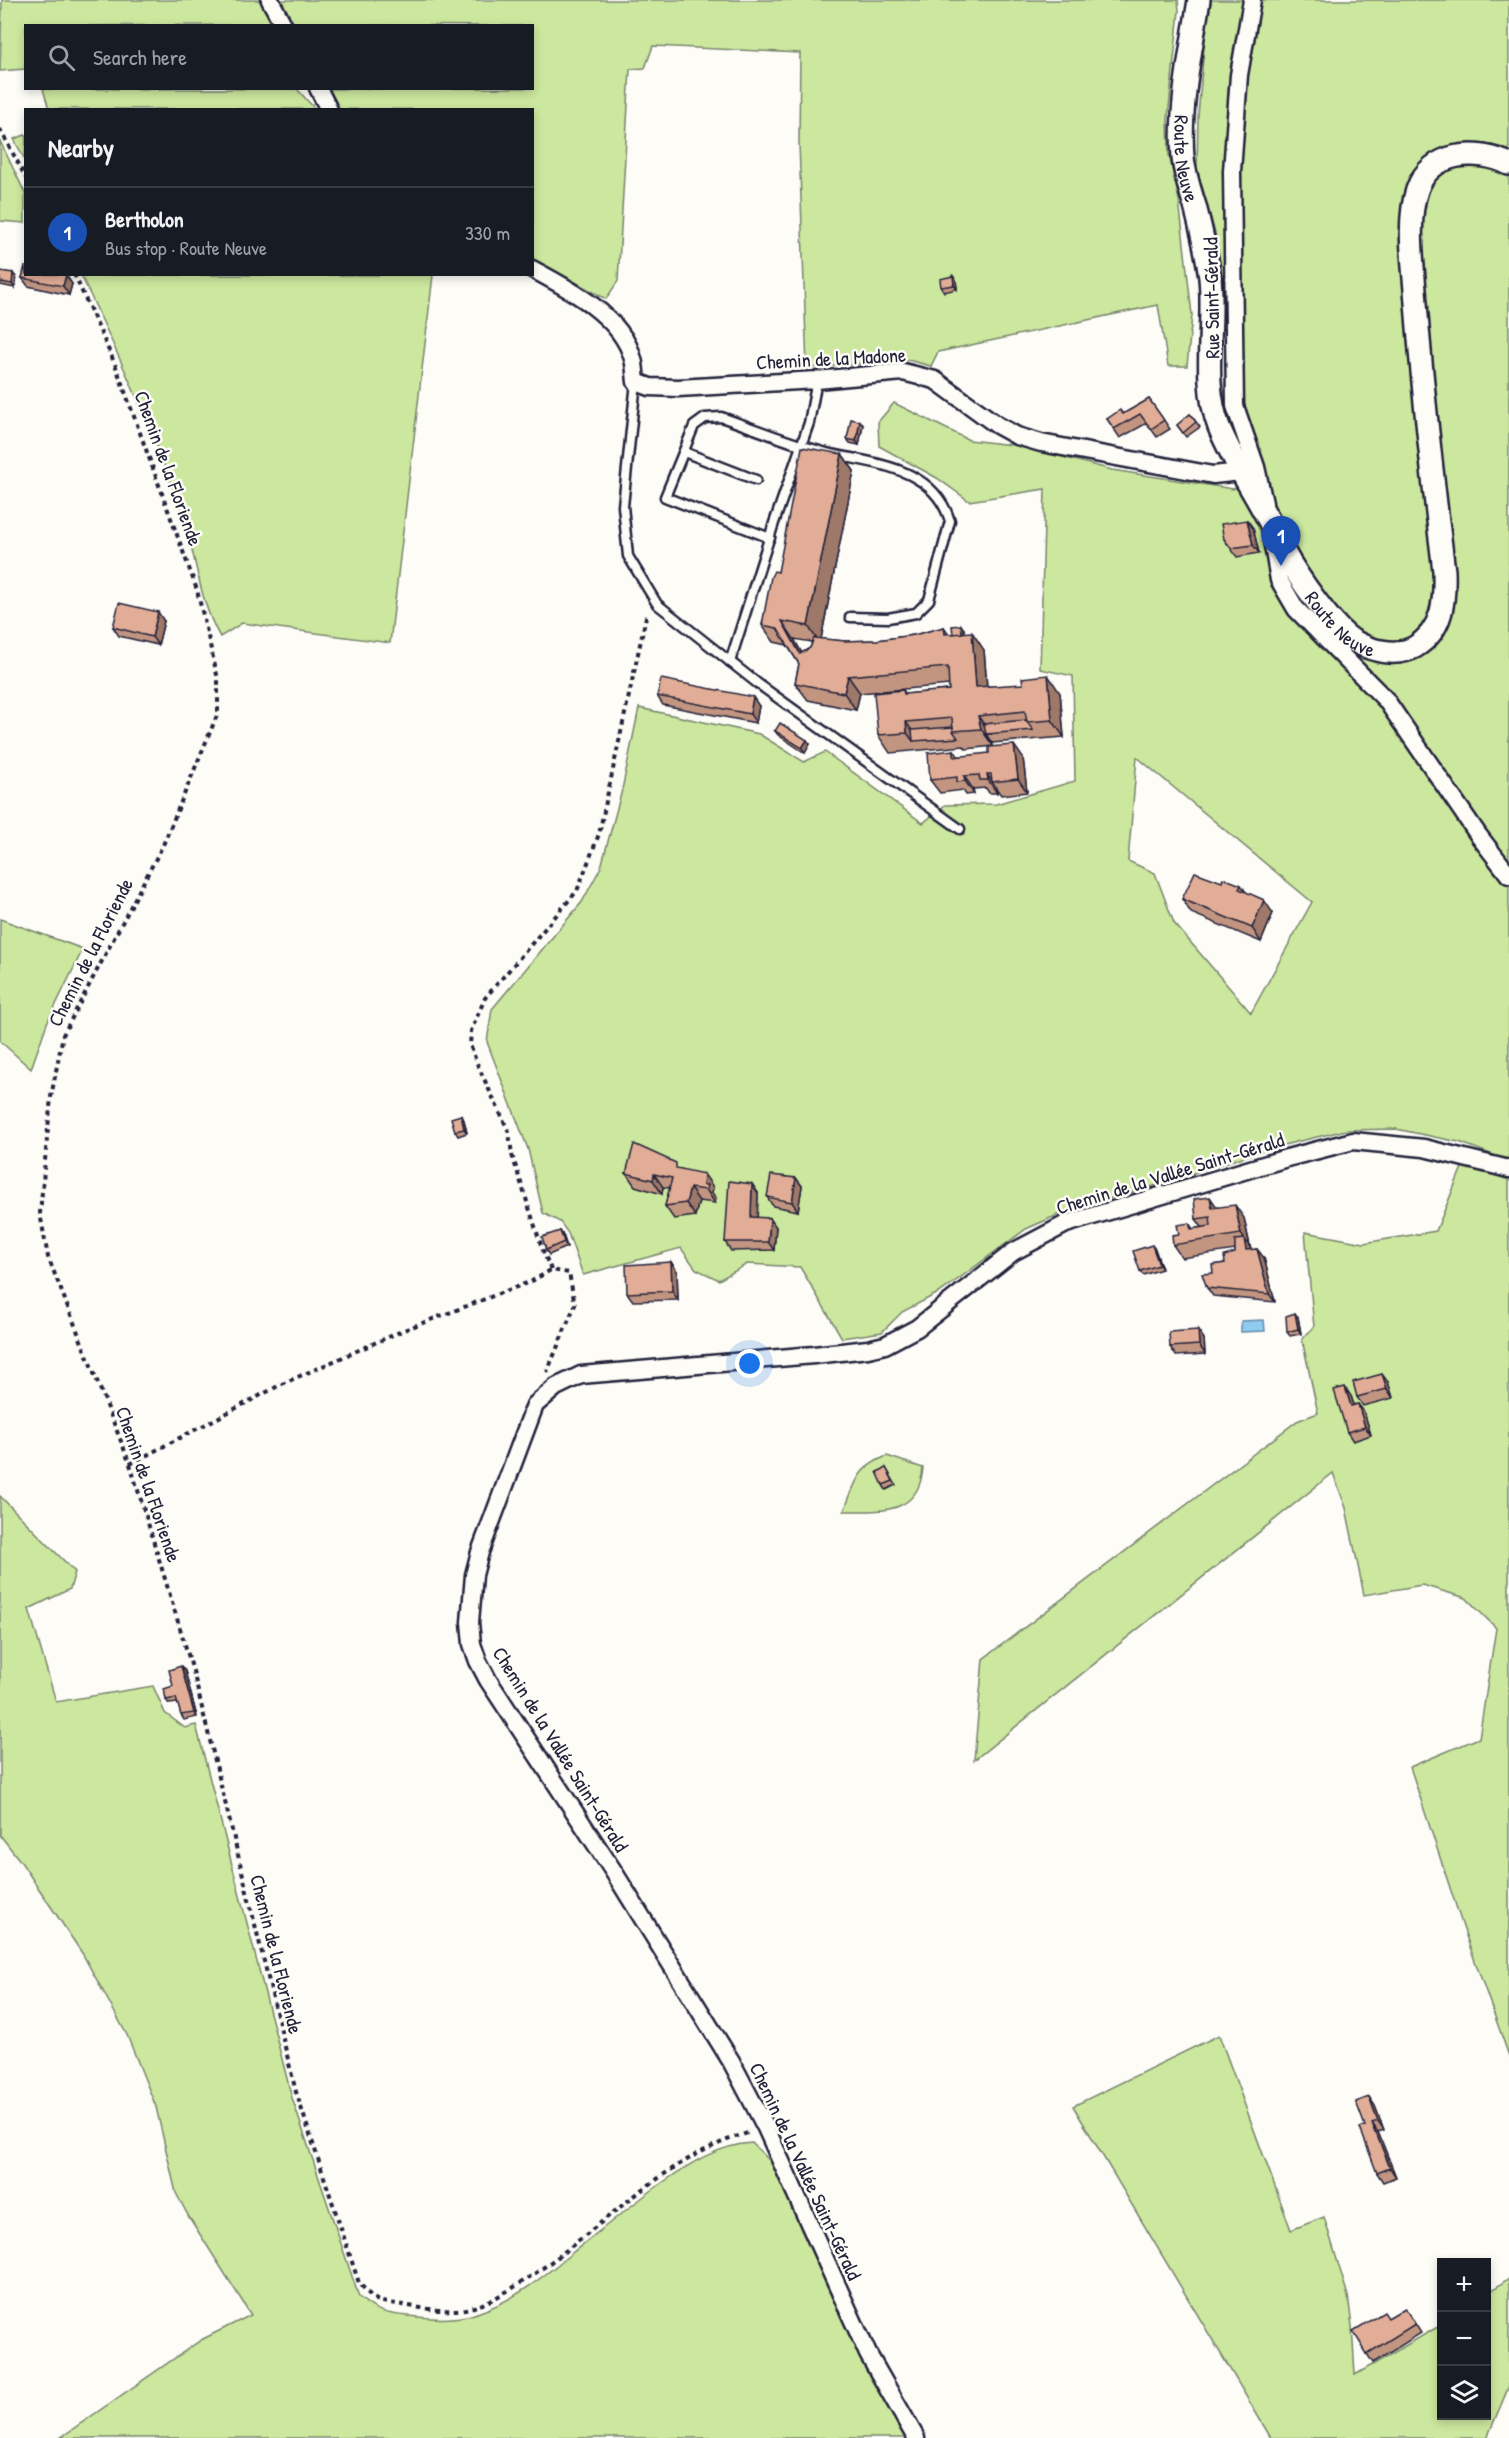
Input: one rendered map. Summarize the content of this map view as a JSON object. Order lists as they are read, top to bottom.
{
  "streets": {
    "street": [
      "Route Neuve",
      "Rue Saint-Gérald",
      "Chemin de la Madone",
      "Chemin de la Vallée Saint-Gérald"
    ],
    "path": ["Chemin de la Floriende"]
  },
  "crossings": [
    ["Route Neuve", "Rue Saint-Gérald"],
    ["Route Neuve", "Chemin de la Madone"],
    ["Chemin de la Floriende", "Chemin de la Vallée Saint-Gérald"]
  ],
  "page": {
    "search": "Search here",
    "heading": "Nearby",
    "list": [
      {
        "mark": "1",
        "name": "Bertholon",
        "note": "Bus stop · Route Neuve",
        "value": "330 m"
      }
    ],
    "pins": "1",
    "map_buttons": ["+", "−"]
  }
}
